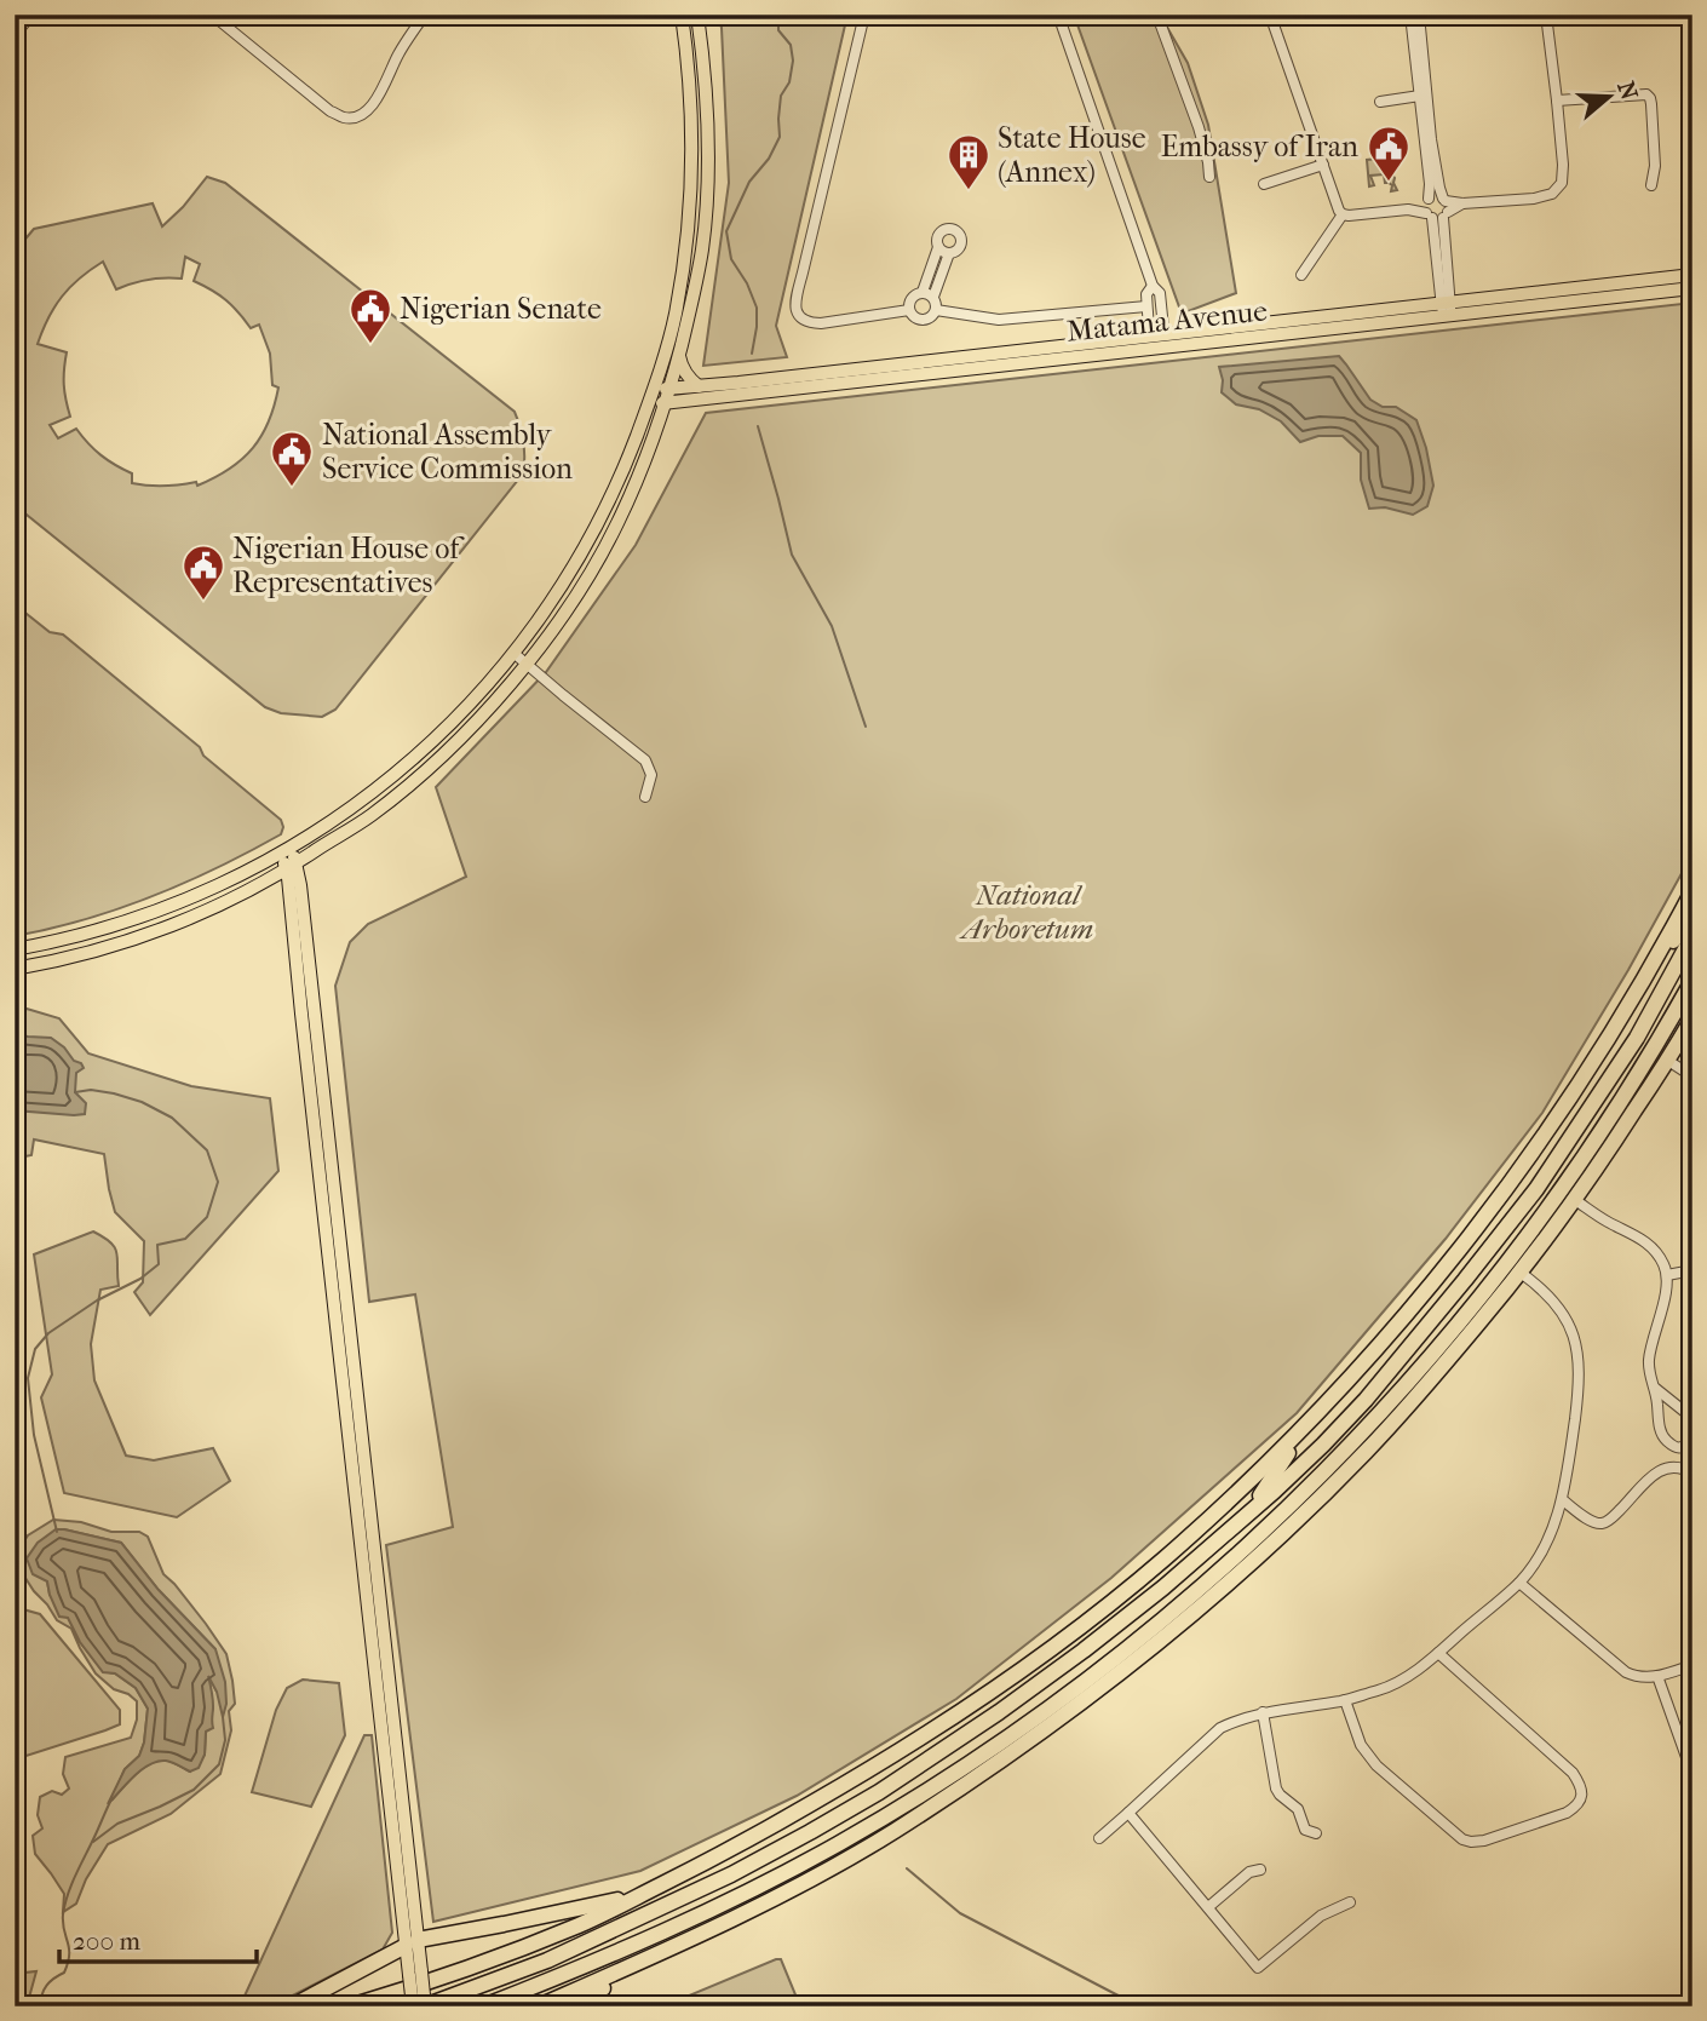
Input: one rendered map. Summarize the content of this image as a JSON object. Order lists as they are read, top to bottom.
{
  "streets": {
    "main road": ["Matama Avenue"]
  },
  "parks": ["National Arboretum"],
  "places": {
    "public building": [
      "Embassy of Iran",
      "Nigerian Senate",
      "National Assembly Service Commission",
      "Nigerian House of Representatives"
    ],
    "building": ["State House (Annex)"]
  },
  "scale_bar": "200 m",
  "north": "right"
}
